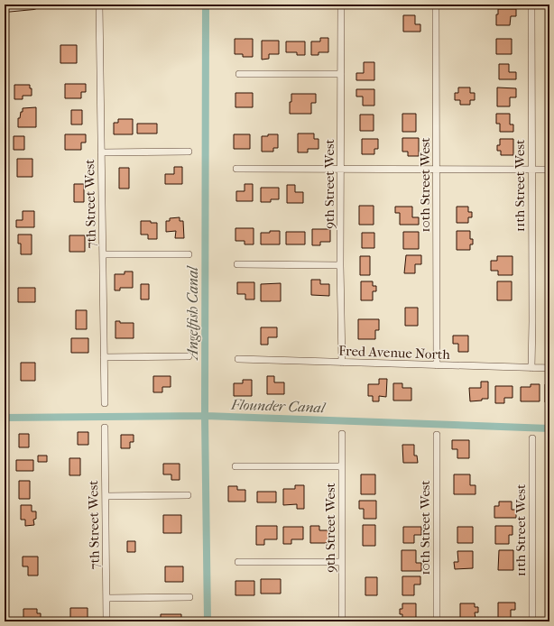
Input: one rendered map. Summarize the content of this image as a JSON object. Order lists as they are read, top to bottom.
{
  "streets": {
    "street": [
      "9th Street West",
      "10th Street West",
      "11th Street West",
      "7th Street West",
      "Fred Avenue North"
    ]
  },
  "crossings": [
    ["9th Street West", "Fred Avenue North"],
    ["10th Street West", "Fred Avenue North"],
    ["11th Street West", "Fred Avenue North"]
  ],
  "water": ["Angelfish Canal", "Flounder Canal"]
}
